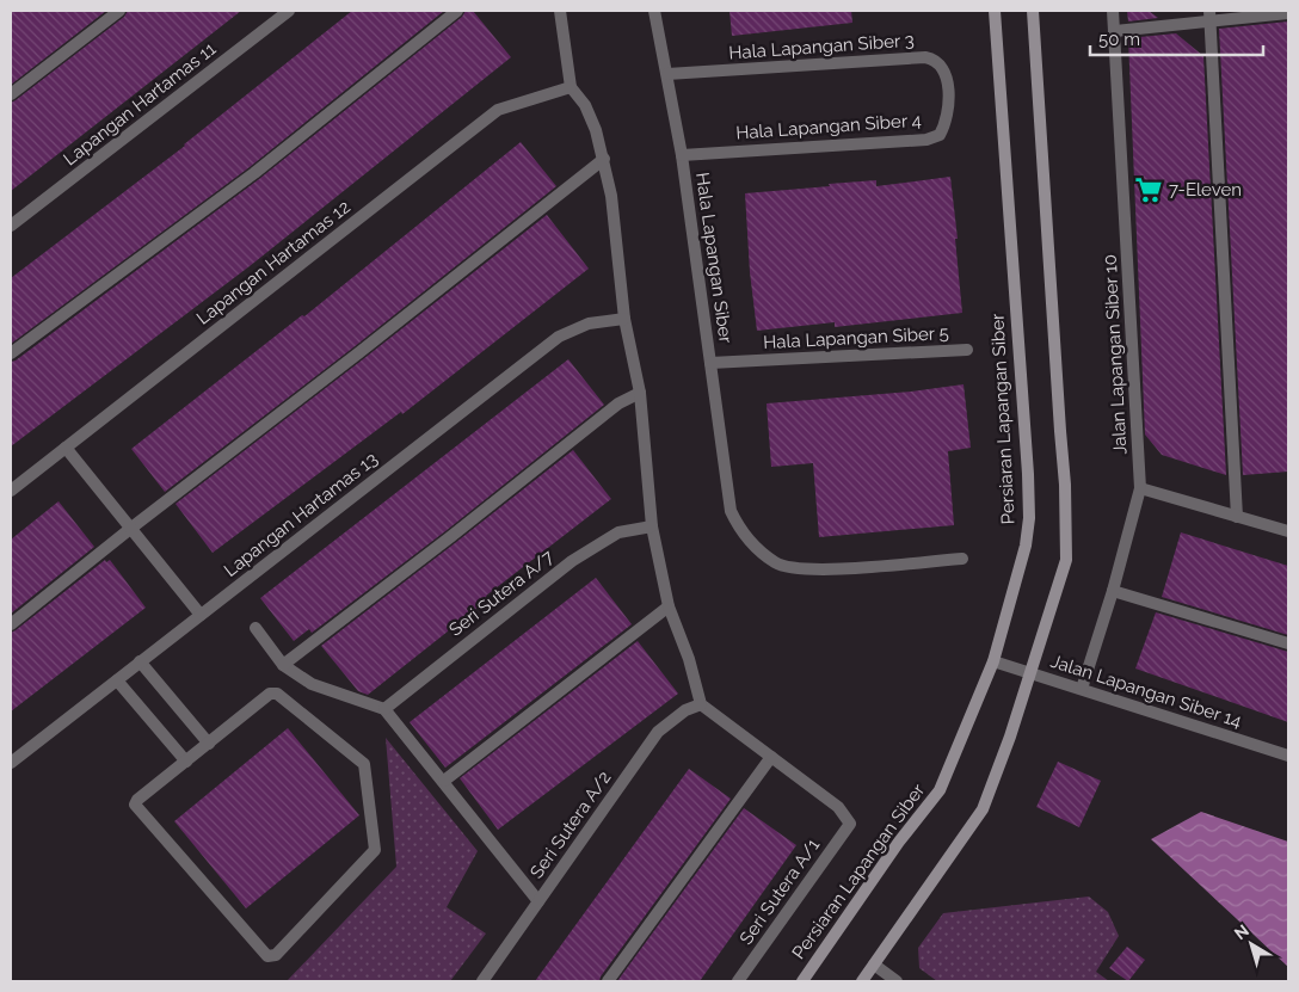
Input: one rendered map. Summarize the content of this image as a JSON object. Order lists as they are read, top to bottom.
{
  "streets": {
    "main road": ["Persiaran Lapangan Siber"],
    "street": [
      "Hala Lapangan Siber 3",
      "Lapangan Hartamas 11",
      "Hala Lapangan Siber 4",
      "Hala Lapangan Siber",
      "Lapangan Hartamas 12",
      "Hala Lapangan Siber 5",
      "Jalan Lapangan Siber 10",
      "Lapangan Hartamas 13",
      "Seri Sutera A/7",
      "Jalan Lapangan Siber 14",
      "Seri Sutera A/2",
      "Seri Sutera A/1"
    ]
  },
  "crossings": [
    ["Hala Lapangan Siber 3", "Hala Lapangan Siber 4"],
    ["Hala Lapangan Siber 3", "Hala Lapangan Siber"],
    ["Hala Lapangan Siber 4", "Hala Lapangan Siber"],
    ["Hala Lapangan Siber", "Hala Lapangan Siber 5"],
    ["Jalan Lapangan Siber 10", "Jalan Lapangan Siber 14"],
    ["Persiaran Lapangan Siber", "Jalan Lapangan Siber 14"]
  ],
  "places": {
    "supermarket": ["7-Eleven"]
  },
  "scale_bar": "50 m",
  "north": "top left"
}
